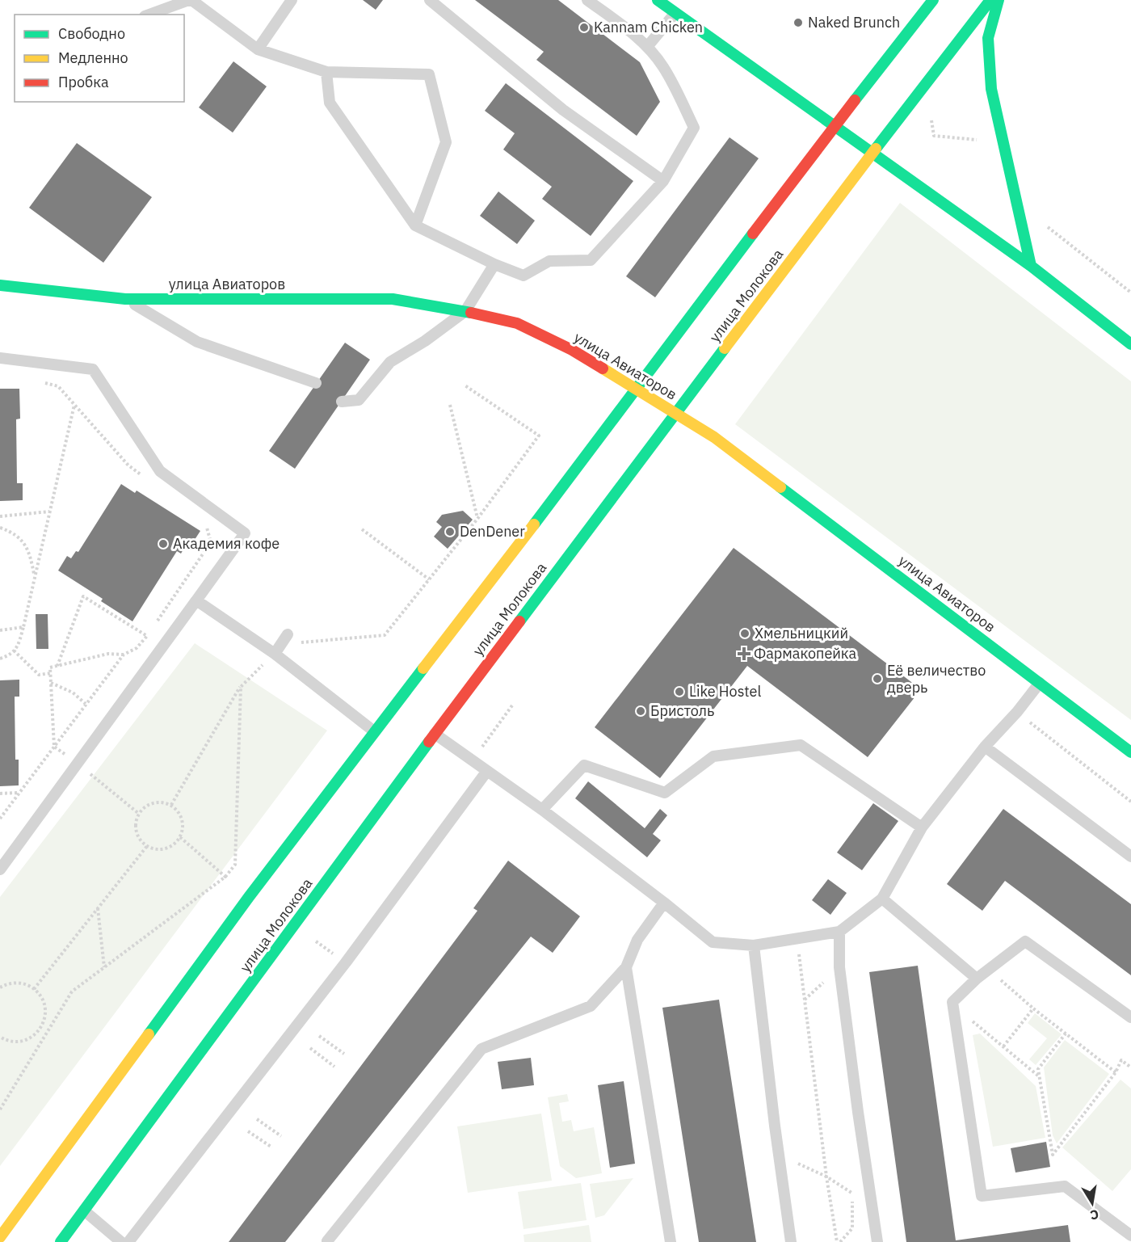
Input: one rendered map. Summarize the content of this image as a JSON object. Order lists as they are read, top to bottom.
{
  "streets": {
    "main road": ["улица Авиаторов", "улица Молокова"]
  },
  "crossings": [
    ["улица Авиаторов", "улица Молокова"]
  ],
  "places": {
    "other": [
      "Naked Brunch",
      "Kannam Chicken",
      "DenDener",
      "Академия кофе",
      "Хмельницкий",
      "Её величество дверь",
      "Like Hostel",
      "Бристоль"
    ],
    "health": ["Фармакопейка"]
  },
  "legend": ["Свободно", "Медленно", "Пробка"],
  "north": "bottom"
}
